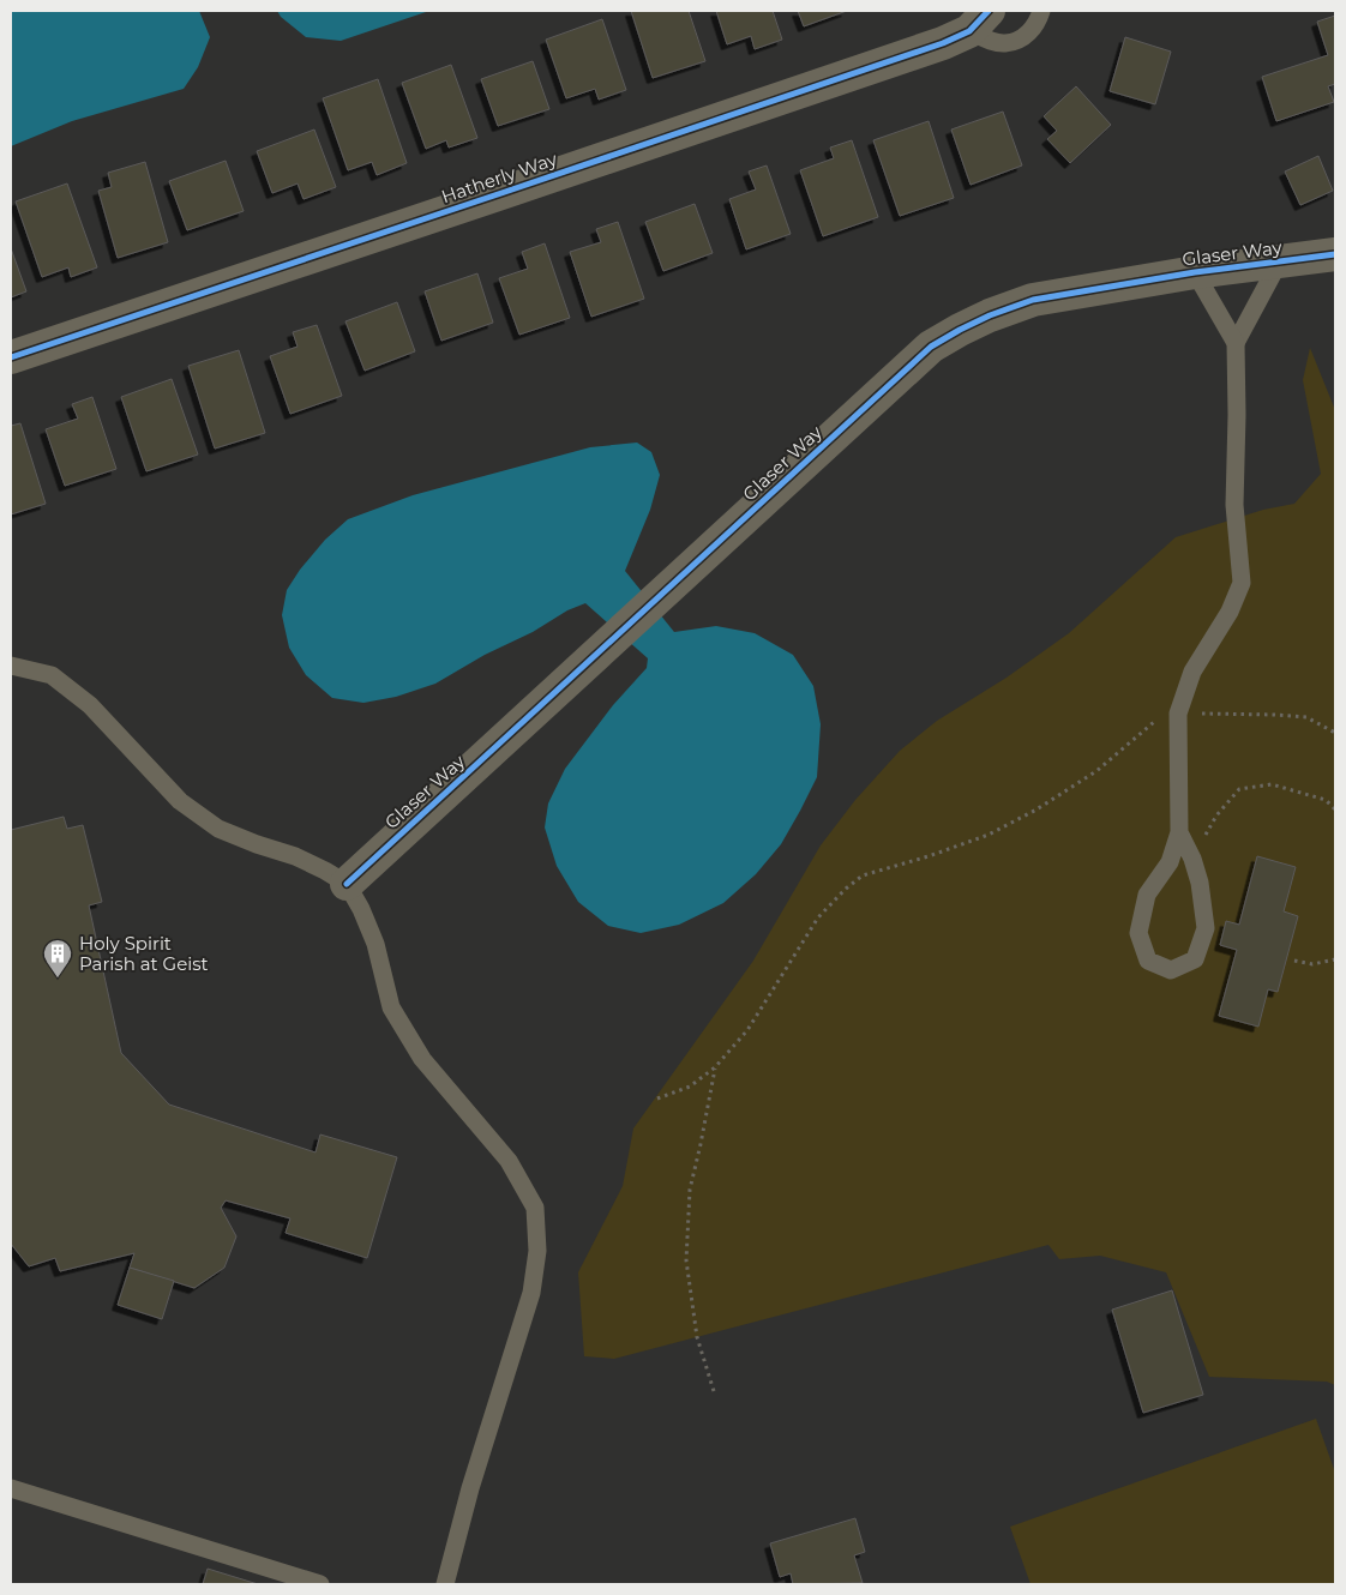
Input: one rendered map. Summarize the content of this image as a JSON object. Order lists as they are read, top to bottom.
{
  "streets": {
    "street": ["Hatherly Way", "Glaser Way"]
  },
  "places": {
    "building": ["Holy Spirit Parish at Geist"]
  }
}
